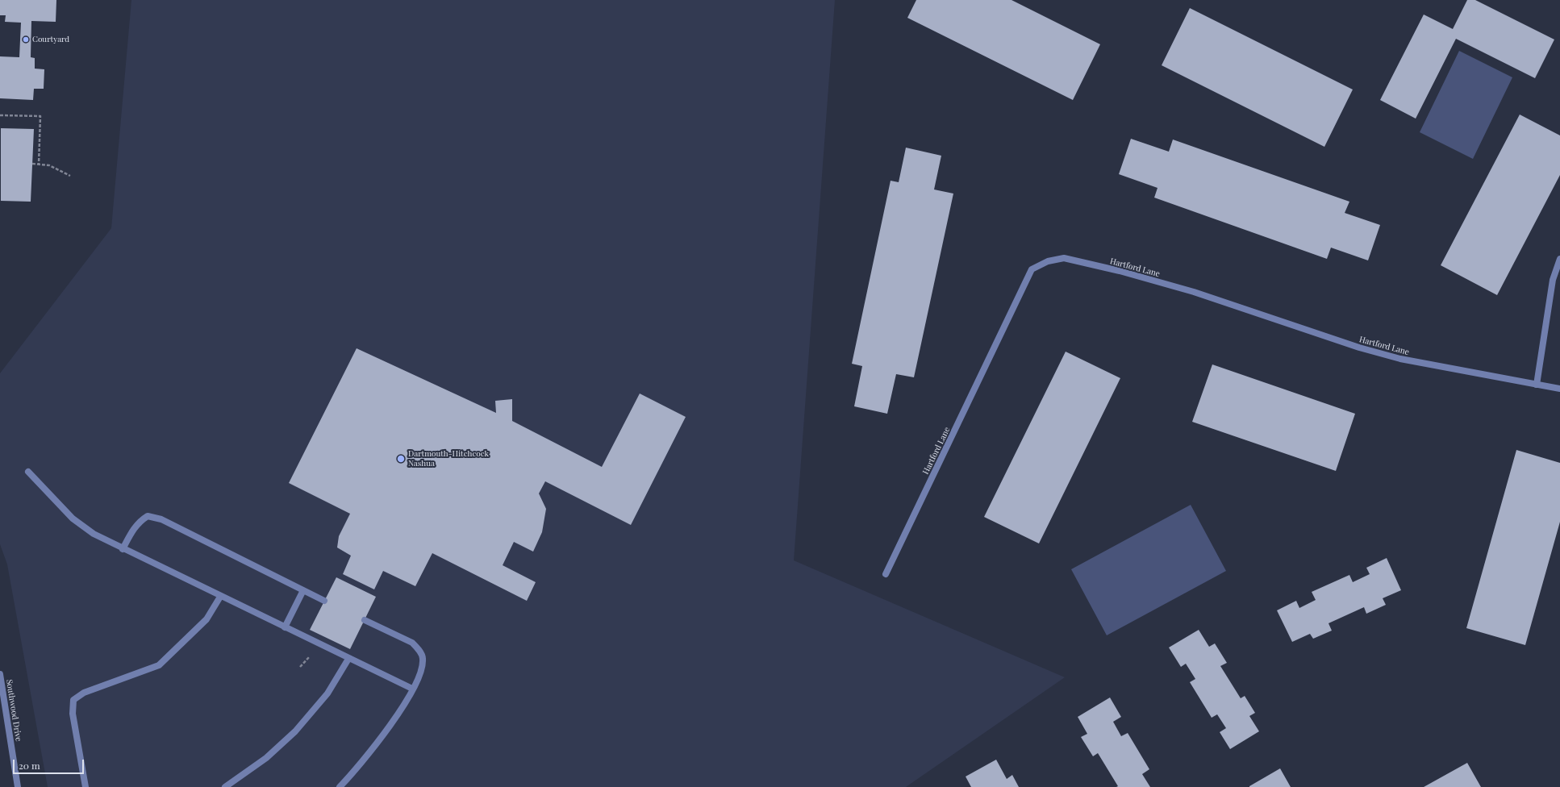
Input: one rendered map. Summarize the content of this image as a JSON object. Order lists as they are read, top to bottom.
{
  "streets": {
    "street": ["Hartford Lane", "Southwood Drive"]
  },
  "places": ["Courtyard", "Dartmouth-Hitchcock Nashua"],
  "scale_bar": "20 m"
}
